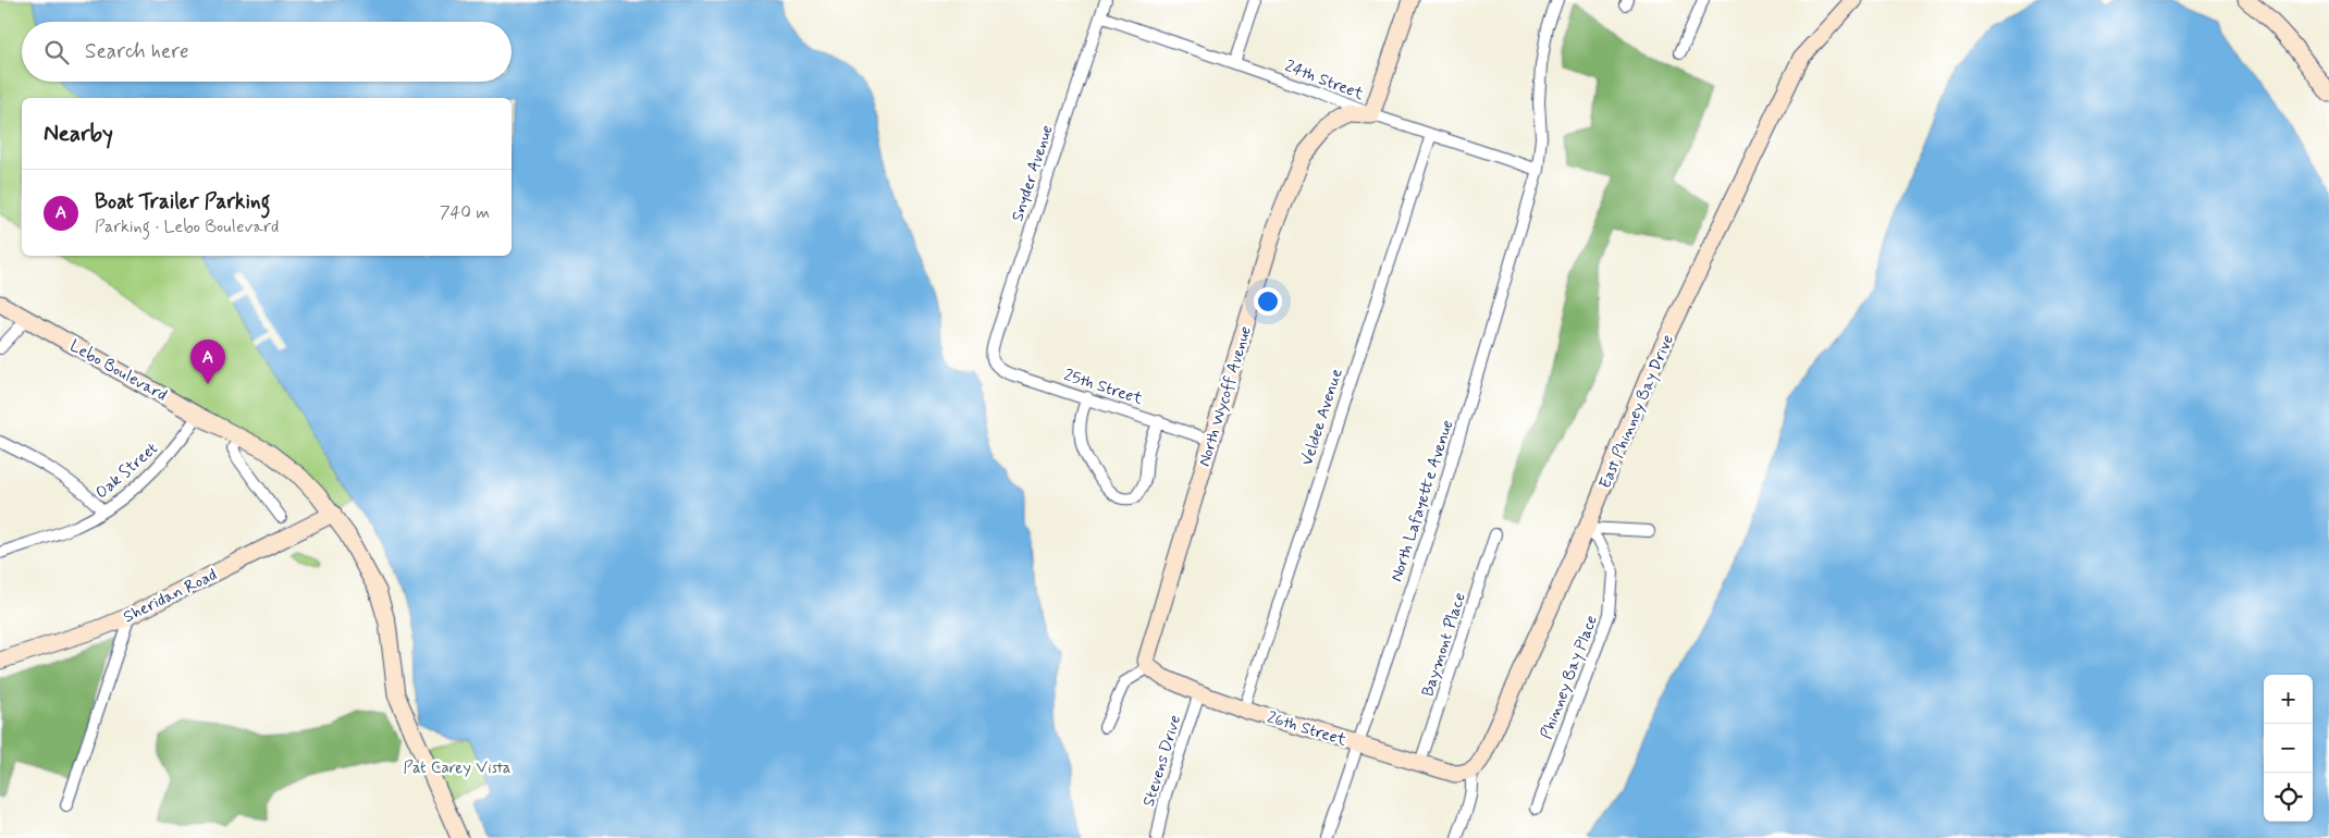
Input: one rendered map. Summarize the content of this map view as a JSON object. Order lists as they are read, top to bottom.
{
  "streets": {
    "street": [
      "24th Street",
      "Snyder Avenue",
      "Lebo Boulevard",
      "25th Street",
      "North Wycoff Avenue",
      "East Phinney Bay Drive",
      "Veldee Avenue",
      "Oak Street",
      "North Lafayette Avenue",
      "Sheridan Road",
      "Baymont Place",
      "Phinney Bay Place",
      "26th Street",
      "Stevens Drive"
    ]
  },
  "crossings": [
    ["24th Street", "Snyder Avenue"],
    ["24th Street", "North Wycoff Avenue"],
    ["24th Street", "Veldee Avenue"],
    ["24th Street", "North Lafayette Avenue"],
    ["Snyder Avenue", "25th Street"],
    ["Lebo Boulevard", "Oak Street"],
    ["Lebo Boulevard", "Sheridan Road"],
    ["25th Street", "North Wycoff Avenue"],
    ["North Wycoff Avenue", "26th Street"],
    ["East Phinney Bay Drive", "Phinney Bay Place"],
    ["East Phinney Bay Drive", "26th Street"],
    ["Veldee Avenue", "26th Street"],
    ["North Lafayette Avenue", "26th Street"],
    ["Baymont Place", "26th Street"],
    ["26th Street", "Stevens Drive"]
  ],
  "parks": ["Pat Carey Vista"],
  "page": {
    "search": "Search here",
    "heading": "Nearby",
    "list": [
      {
        "mark": "A",
        "name": "Boat Trailer Parking",
        "note": "Parking · Lebo Boulevard",
        "value": "740 m"
      }
    ],
    "pins": "A",
    "map_buttons": ["+", "−"]
  }
}
